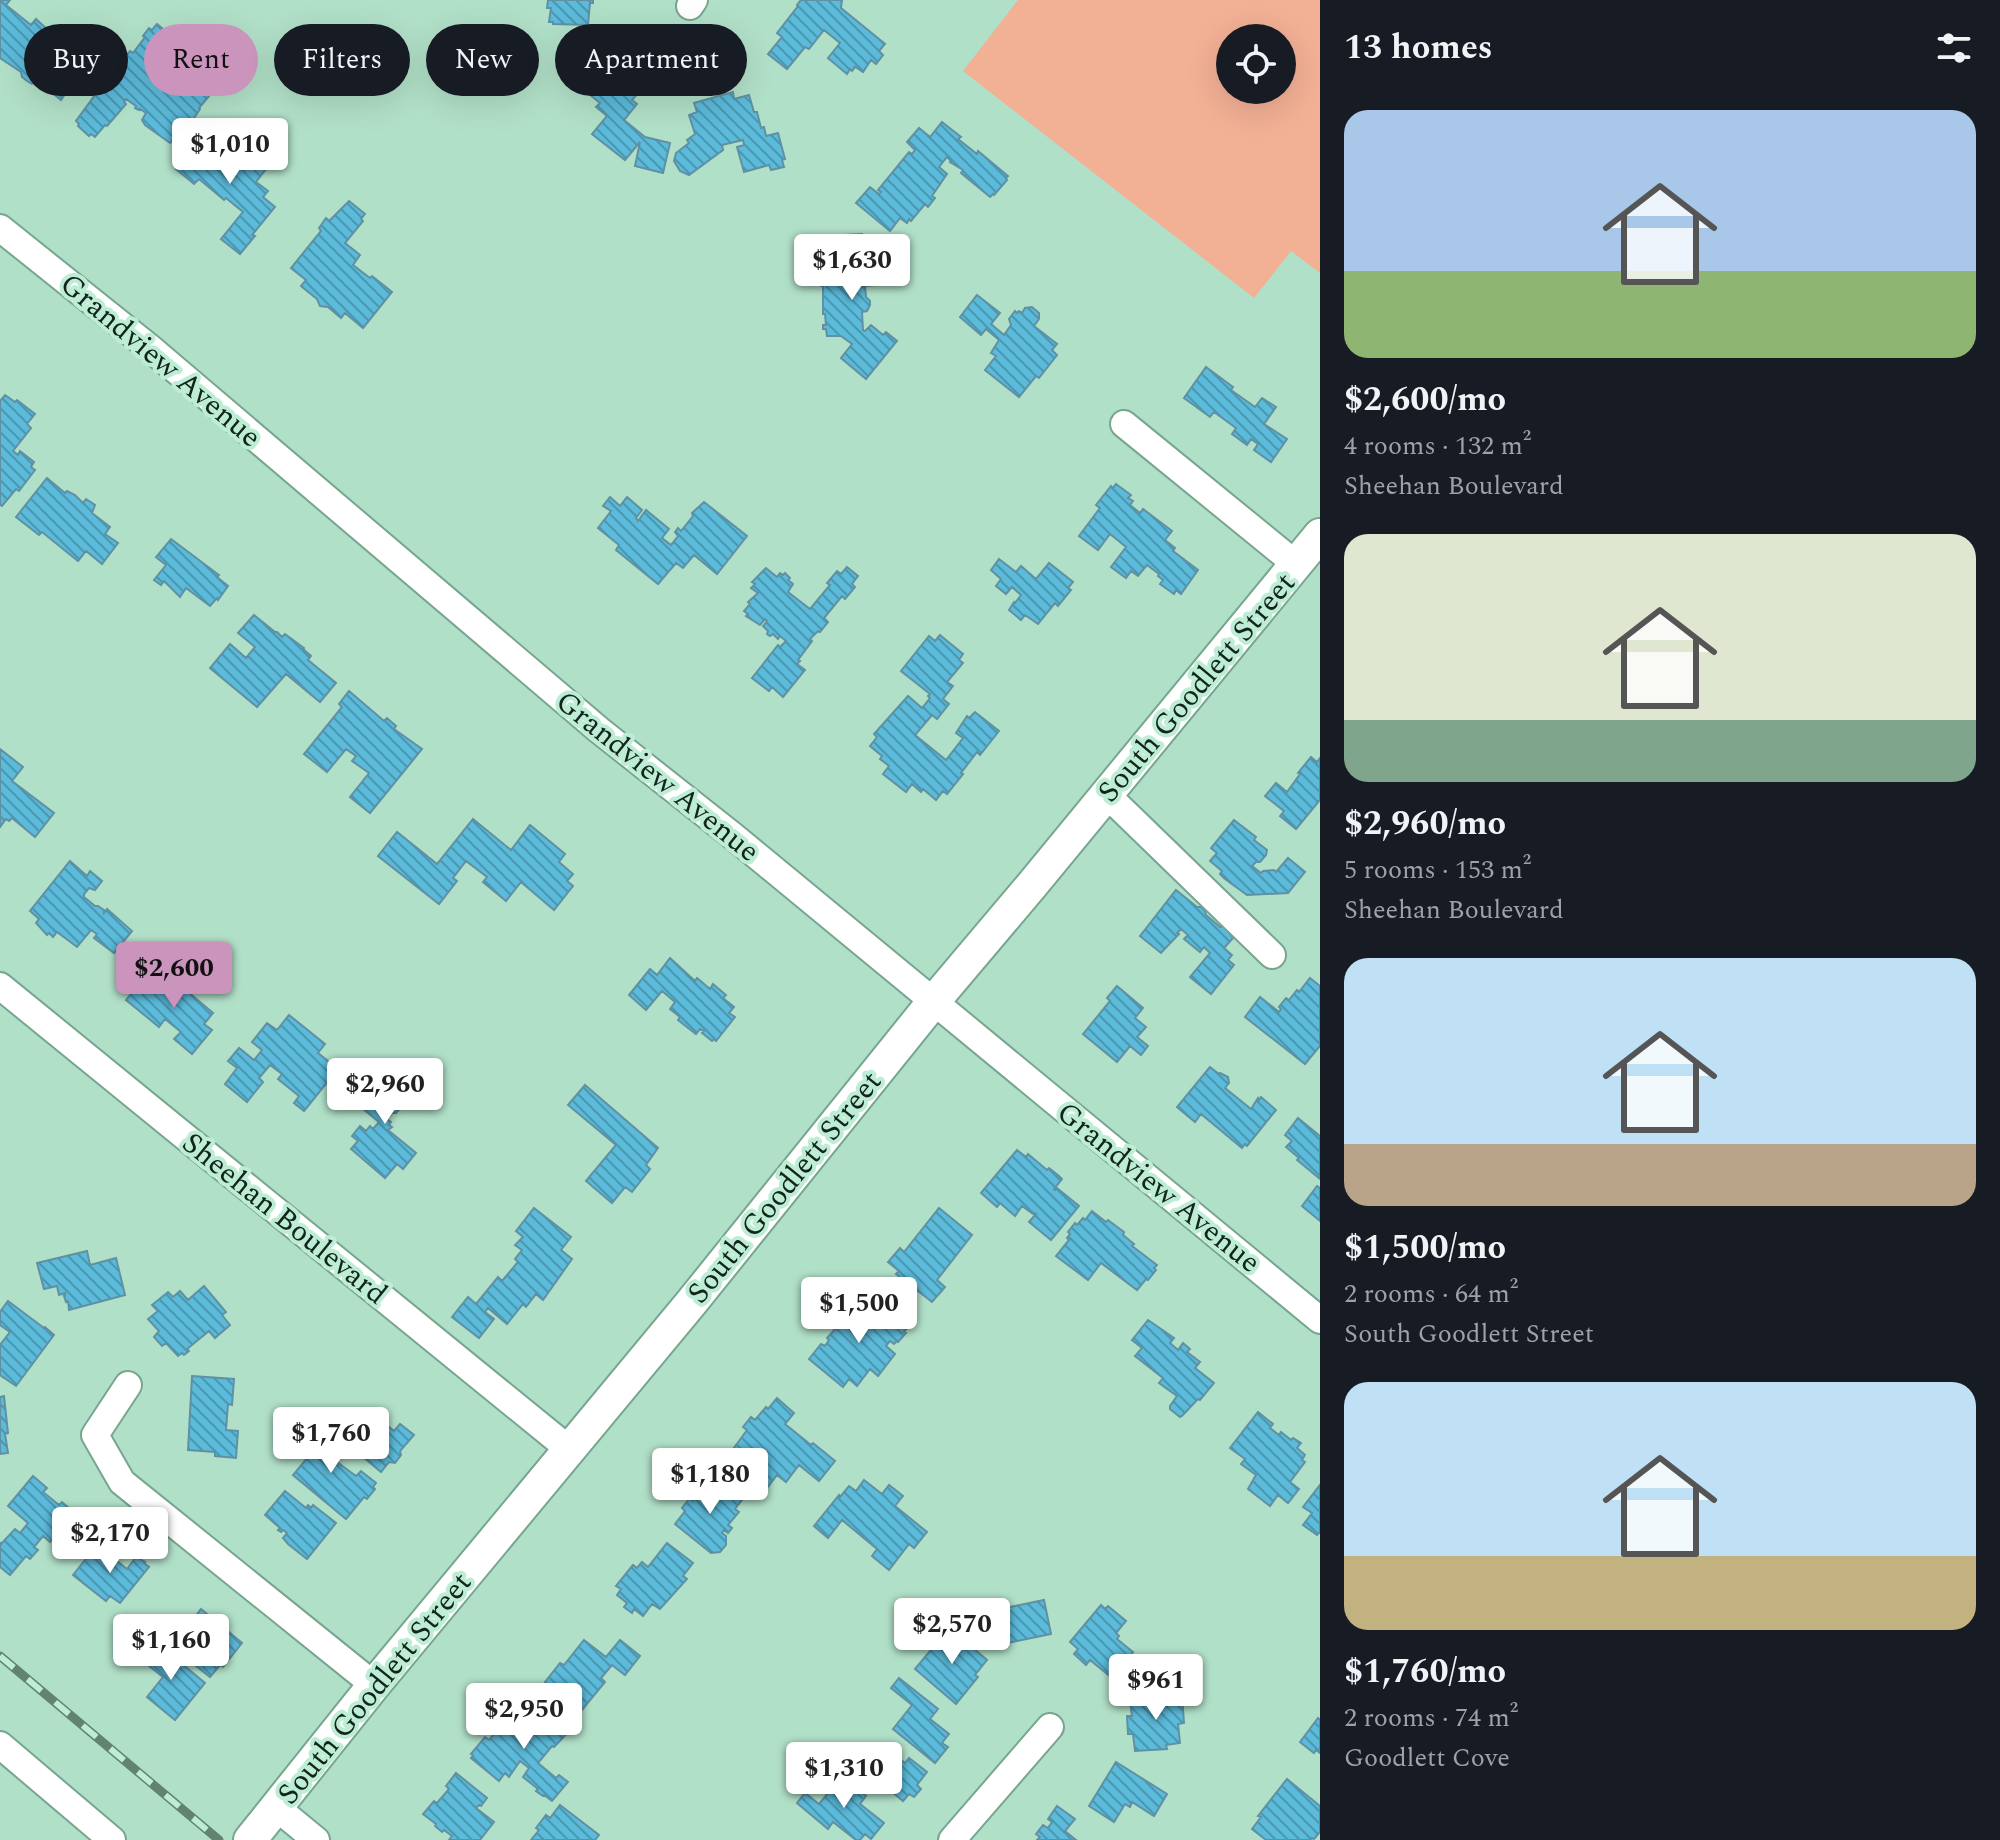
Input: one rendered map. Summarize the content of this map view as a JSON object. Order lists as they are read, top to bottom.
{
  "streets": {
    "main road": ["South Goodlett Street"],
    "street": ["Grandview Avenue", "Sheehan Boulevard"]
  },
  "crossings": [
    ["Grandview Avenue", "South Goodlett Street"],
    ["South Goodlett Street", "Sheehan Boulevard"]
  ],
  "page": {
    "heading": "13 homes",
    "chip": [
      "Buy",
      "Rent",
      "Filters",
      "New",
      "Apartment"
    ],
    "list": [
      {
        "name": "$2,600/mo",
        "note": "4 rooms · 132 m² · Sheehan Boulevard"
      },
      {
        "name": "$2,960/mo",
        "note": "5 rooms · 153 m² · Sheehan Boulevard"
      },
      {
        "name": "$1,500/mo",
        "note": "2 rooms · 64 m² · South Goodlett Street"
      },
      {
        "name": "$1,760/mo",
        "note": "2 rooms · 74 m² · Goodlett Cove"
      }
    ],
    "price": [
      "$1,010",
      "$1,630",
      "$2,600",
      "$2,960",
      "$1,500",
      "$1,760",
      "$1,180",
      "$2,170",
      "$2,570",
      "$1,160",
      "$961",
      "$2,950",
      "$1,310"
    ]
  }
}
